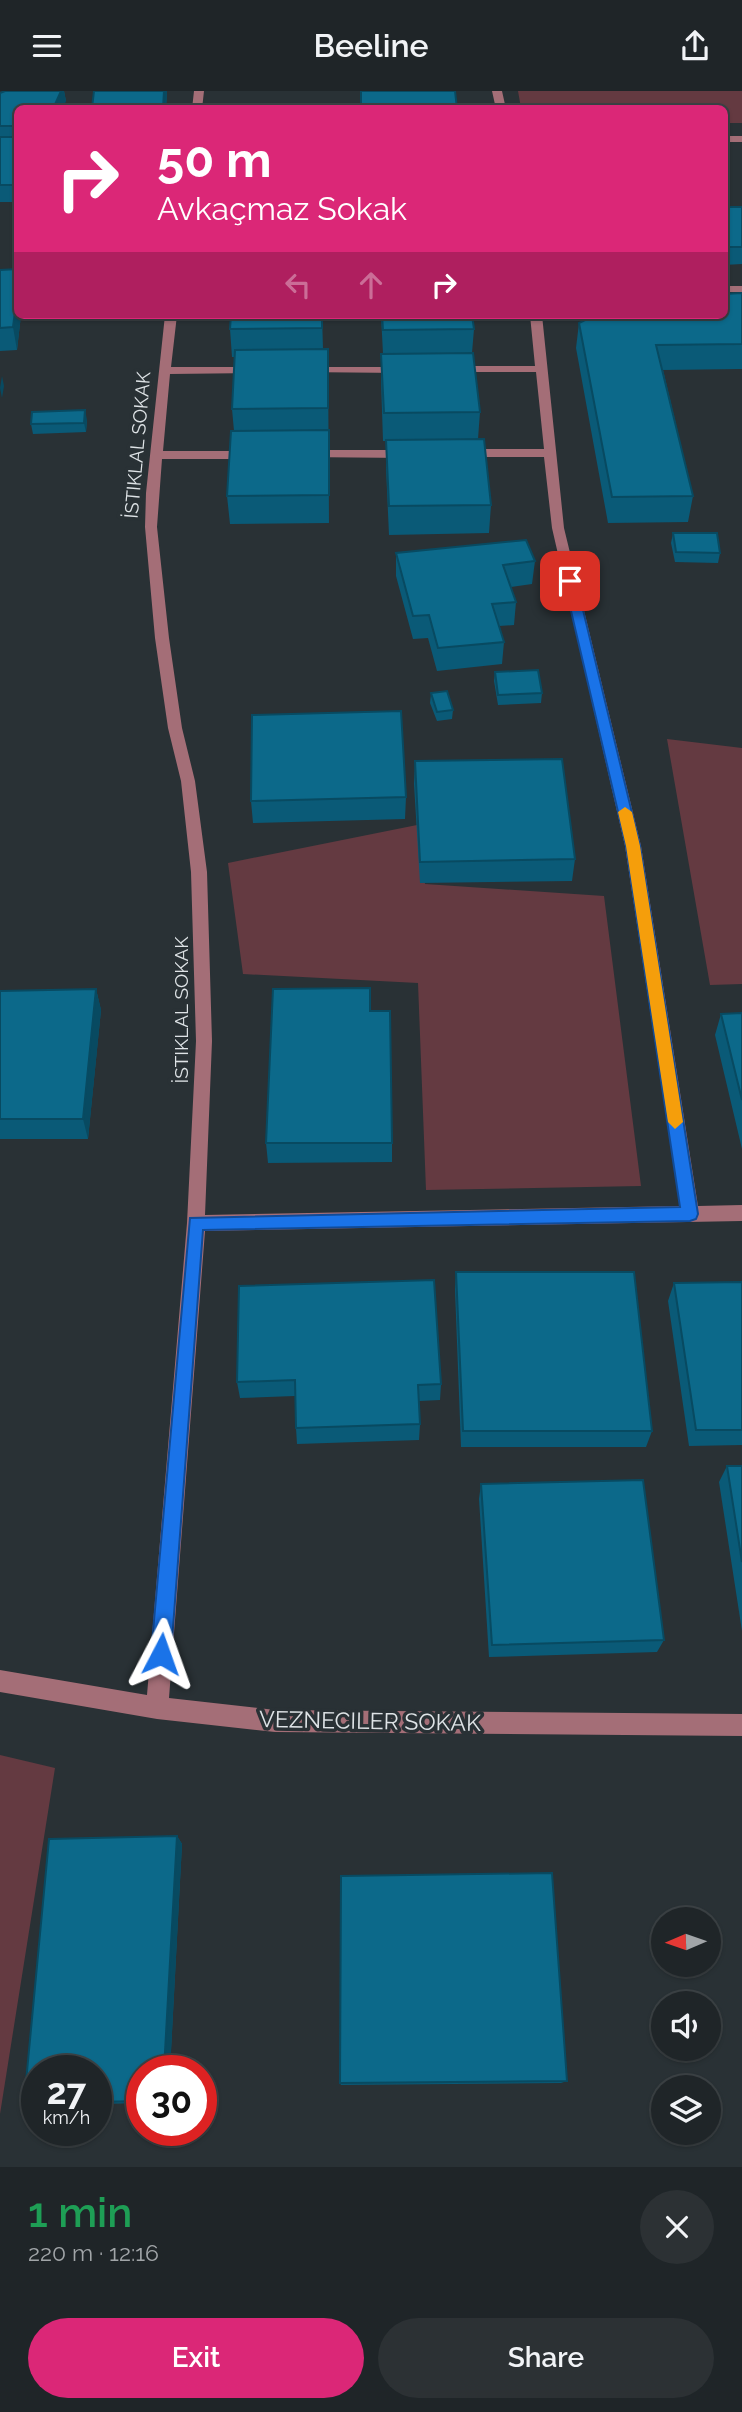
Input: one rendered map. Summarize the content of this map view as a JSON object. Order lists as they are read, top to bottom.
{
  "streets": {
    "street": ["İSTIKLAL SOKAK", "VEZNECILER SOKAK"]
  },
  "crossings": [
    ["İSTIKLAL SOKAK", "VEZNECILER SOKAK"]
  ],
  "north": "left",
  "page": {
    "header": "Beeline",
    "turn": ["50 m", "Avkaçmaz Sokak"],
    "speed": "27 km/h",
    "limit": "30",
    "heading": ["1 min", "220 m · 12:16"],
    "buttons": ["Exit", "Share"]
  }
}
